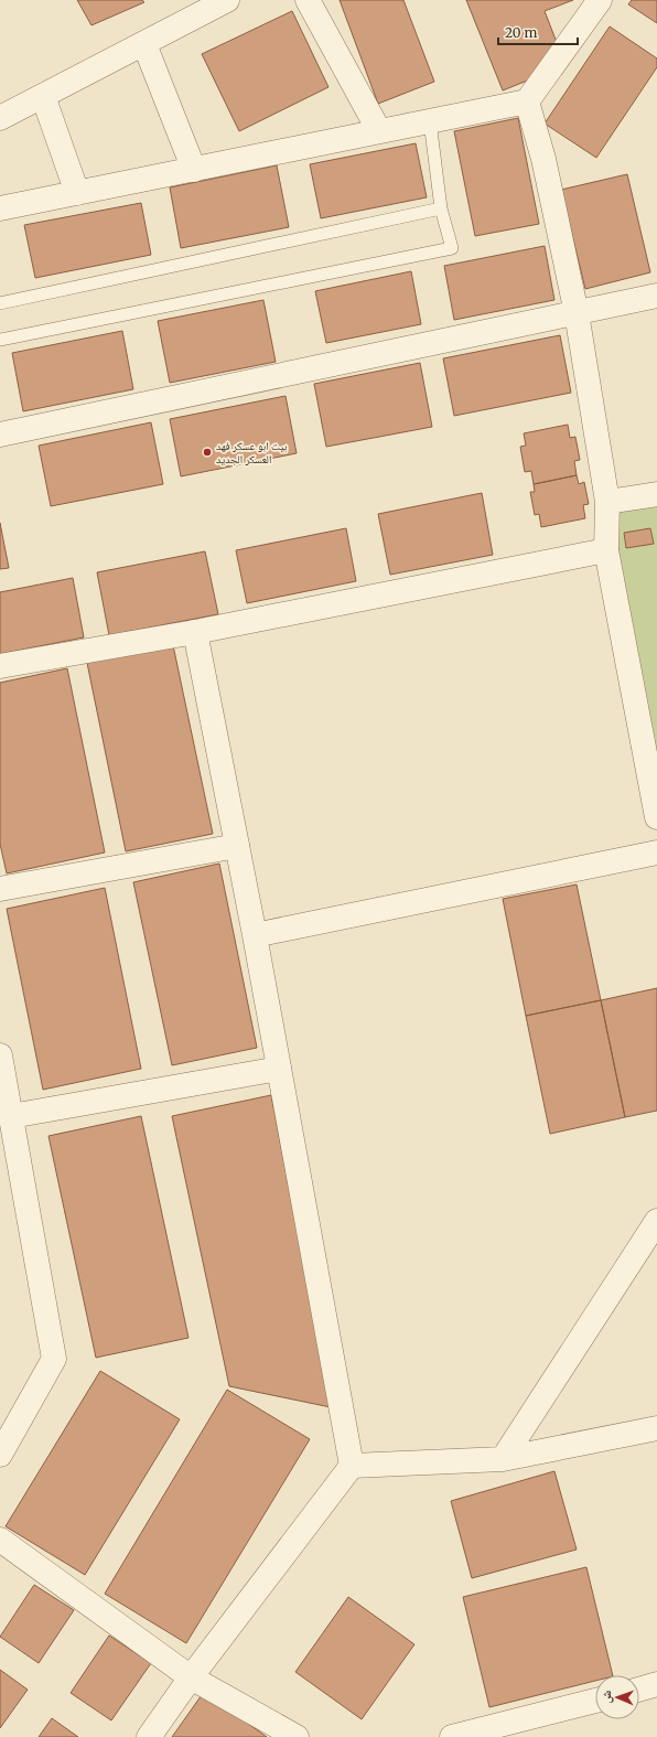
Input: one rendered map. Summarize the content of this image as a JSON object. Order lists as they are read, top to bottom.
{
  "places": ["بيت ابو عسكر فهد العسكر الجديد"],
  "scale_bar": "20 m",
  "north": "left"
}
